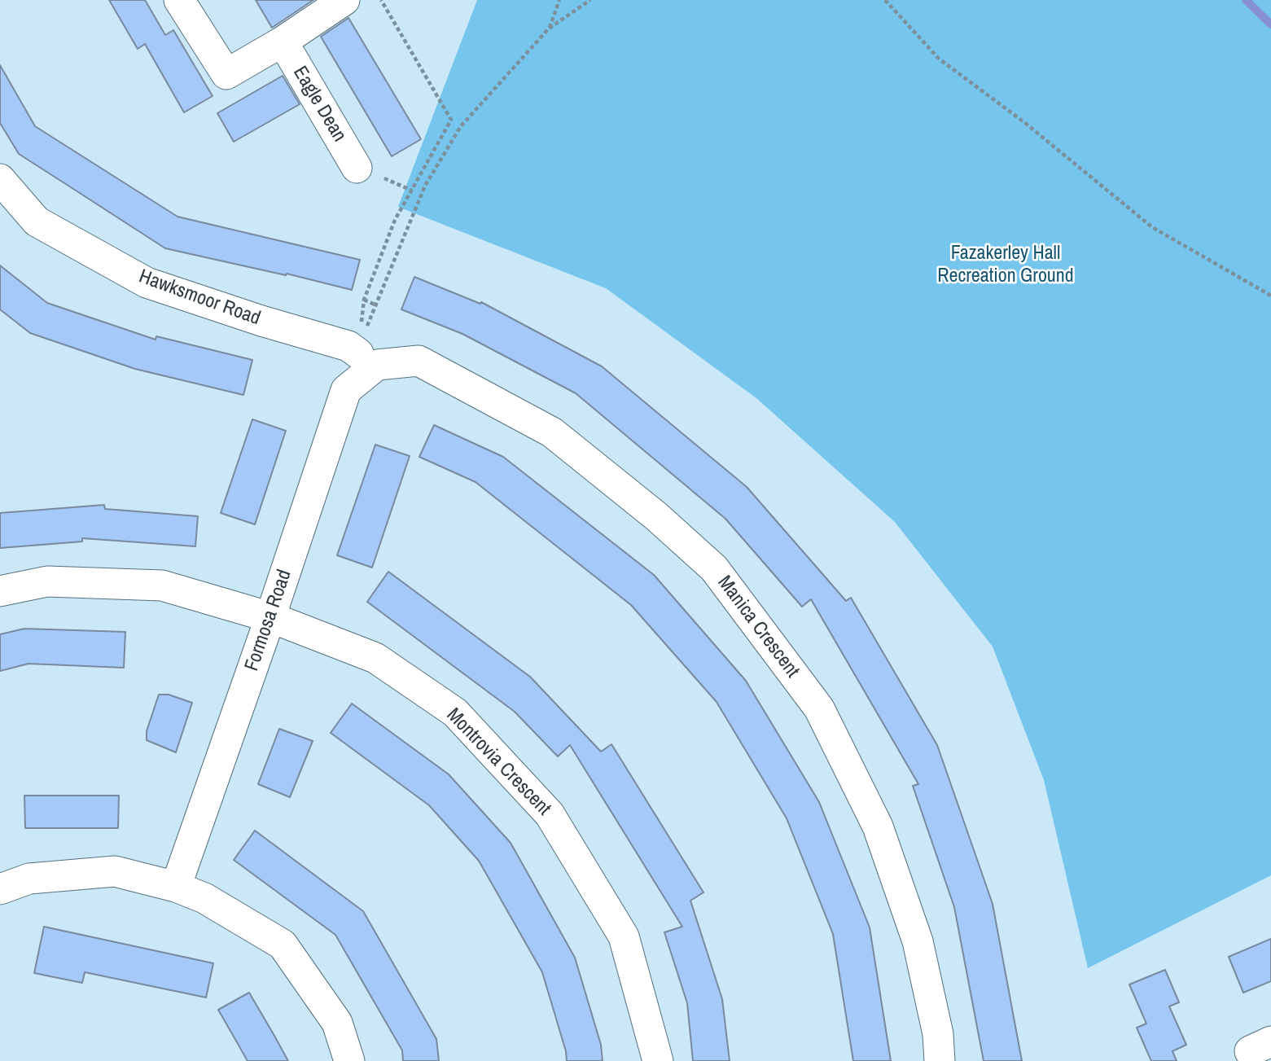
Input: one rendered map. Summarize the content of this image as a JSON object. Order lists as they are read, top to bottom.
{
  "streets": {
    "street": [
      "Eagle Dean",
      "Hawksmoor Road",
      "Formosa Road",
      "Manica Crescent",
      "Montrovia Crescent"
    ]
  },
  "crossings": [
    ["Hawksmoor Road", "Formosa Road"],
    ["Hawksmoor Road", "Manica Crescent"],
    ["Formosa Road", "Manica Crescent"],
    ["Formosa Road", "Montrovia Crescent"]
  ],
  "parks": ["Fazakerley Hall Recreation Ground"]
}
